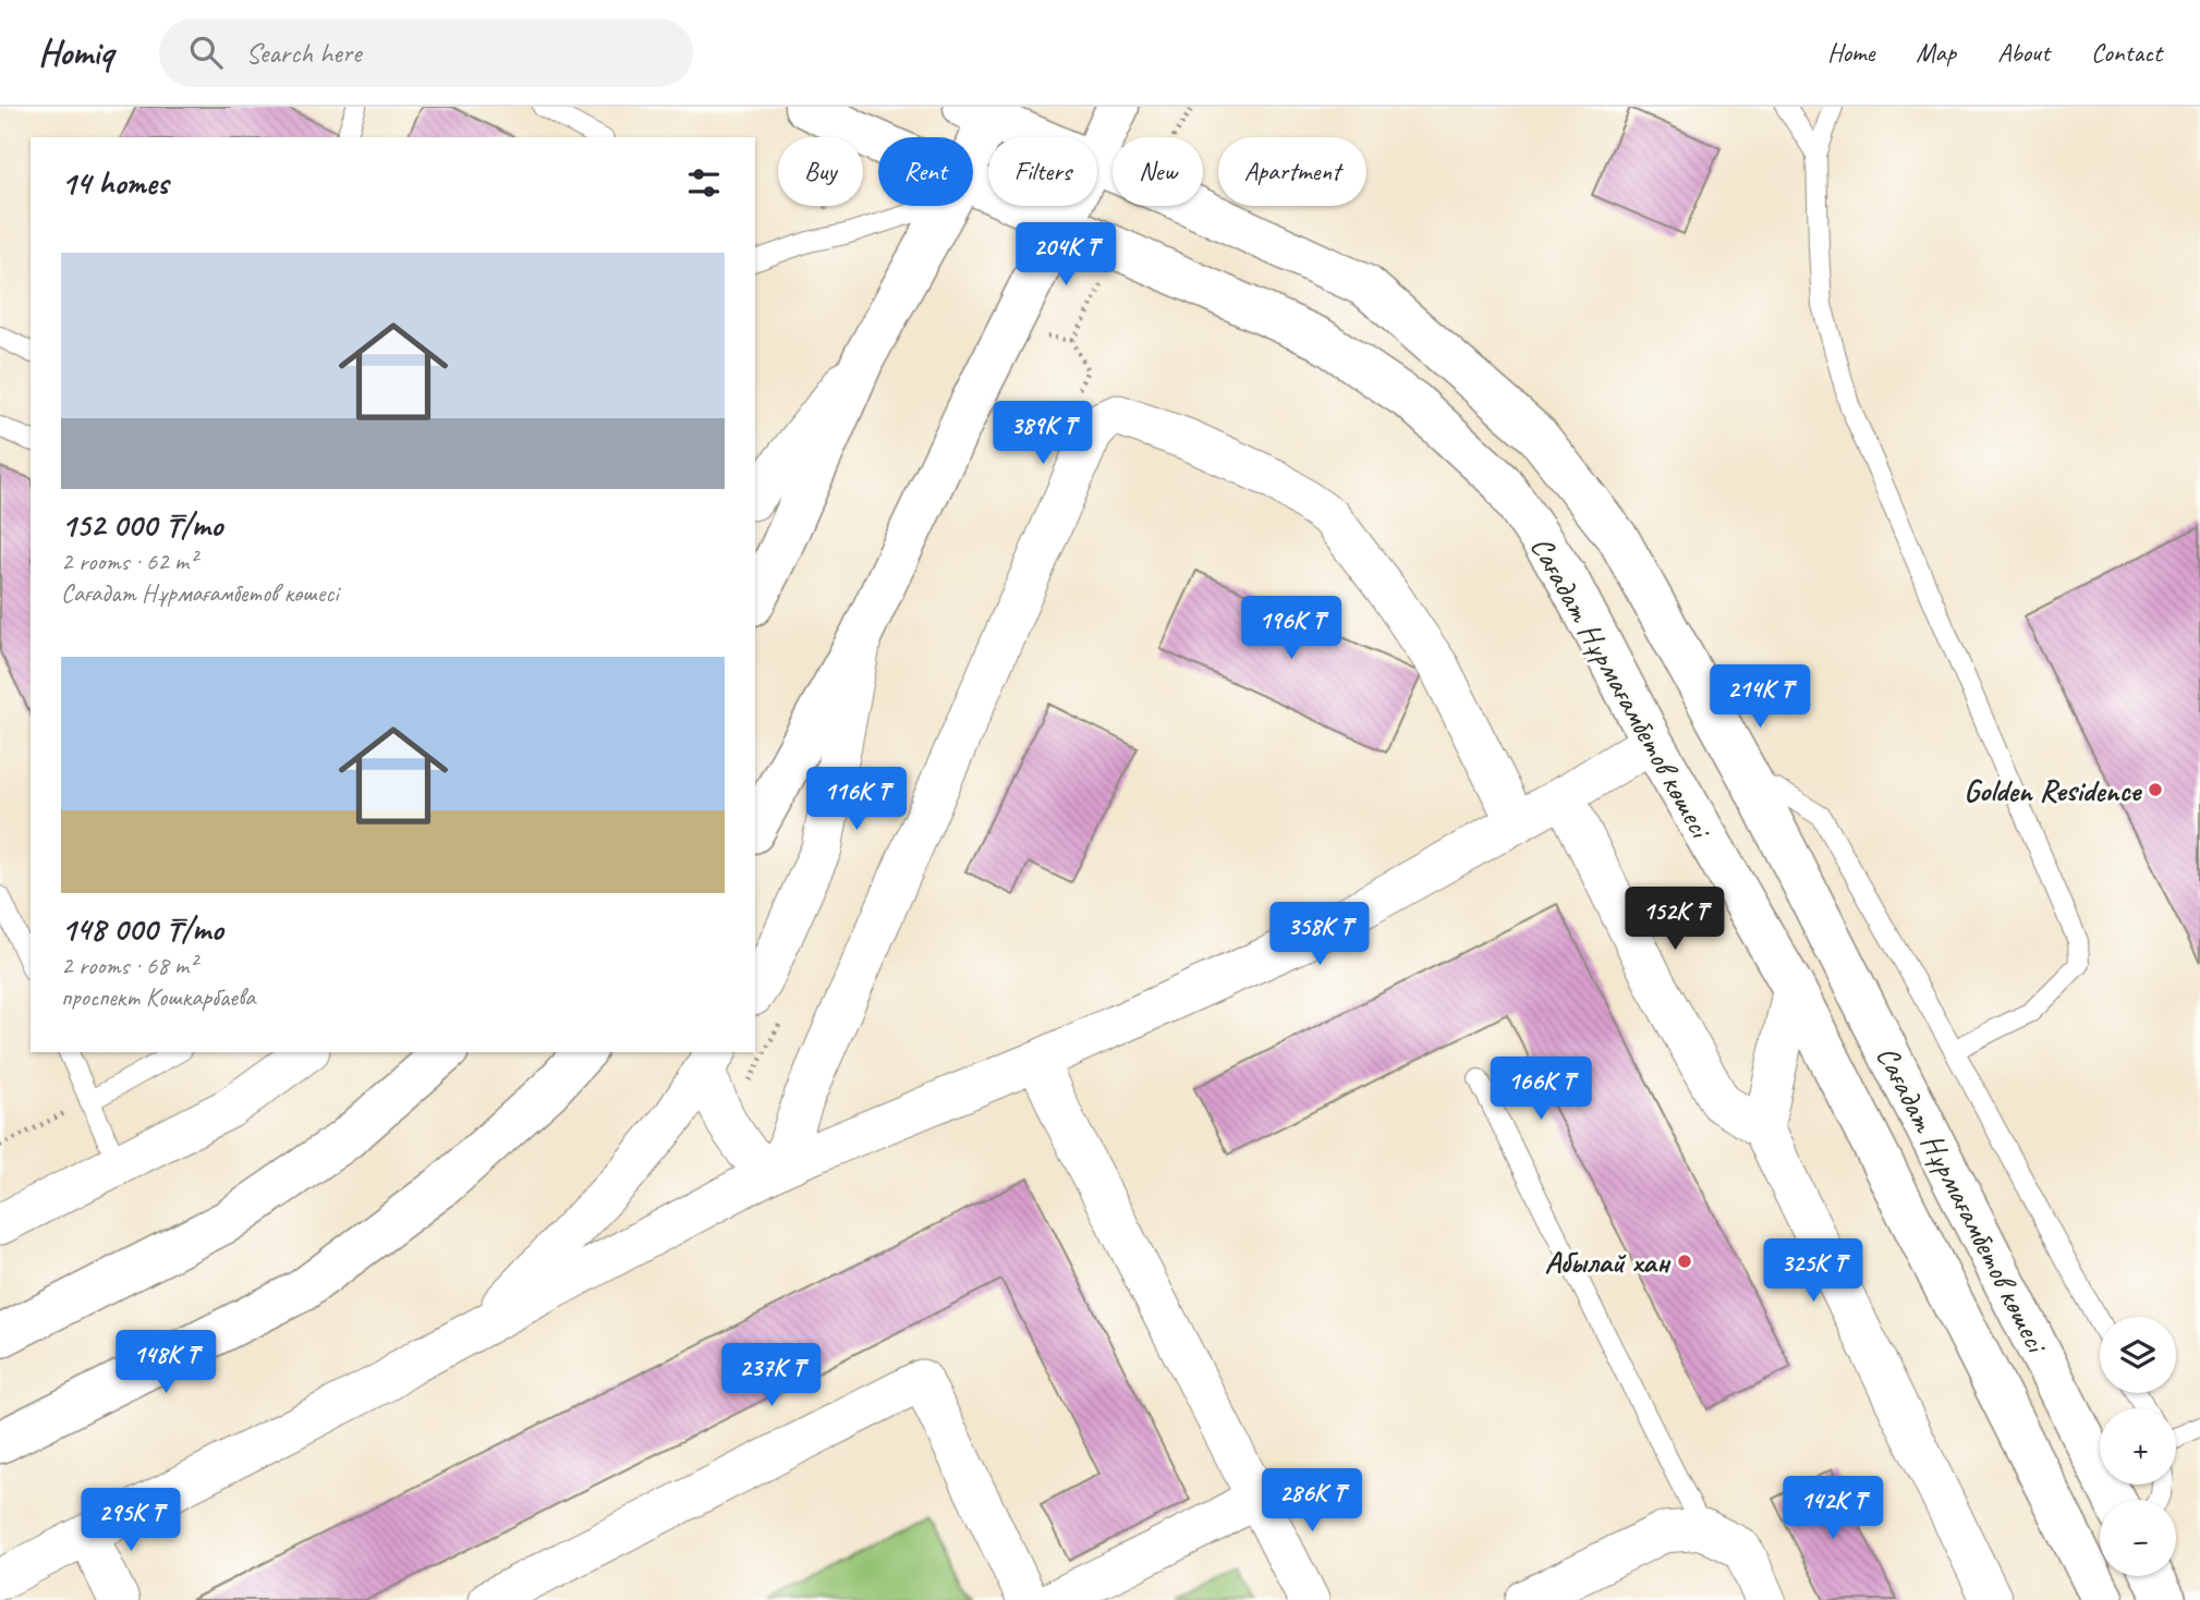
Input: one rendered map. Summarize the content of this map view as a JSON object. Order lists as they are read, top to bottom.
{
  "streets": {
    "street": ["Сағадат Нұрмағамбетов көшесі"]
  },
  "places": ["Golden Residence", "Абылай хан"],
  "page": {
    "header": "Homiq",
    "search": "Search here",
    "nav": [
      "Home",
      "Map",
      "About",
      "Contact"
    ],
    "chip": [
      "Buy",
      "Rent",
      "Filters",
      "New",
      "Apartment"
    ],
    "heading": "14 homes",
    "price": [
      "204K ₸",
      "389K ₸",
      "196K ₸",
      "214K ₸",
      "116K ₸",
      "152K ₸",
      "358K ₸",
      "166K ₸",
      "325K ₸",
      "148K ₸",
      "237K ₸",
      "286K ₸",
      "142K ₸",
      "295K ₸"
    ],
    "list": [
      {
        "name": "152 000 ₸/mo",
        "note": "2 rooms · 62 m² · Сағадат Нұрмағамбетов көшесі"
      },
      {
        "name": "148 000 ₸/mo",
        "note": "2 rooms · 68 m² · проспект Кошкарбаева"
      }
    ],
    "map_buttons": ["+", "−"]
  }
}
